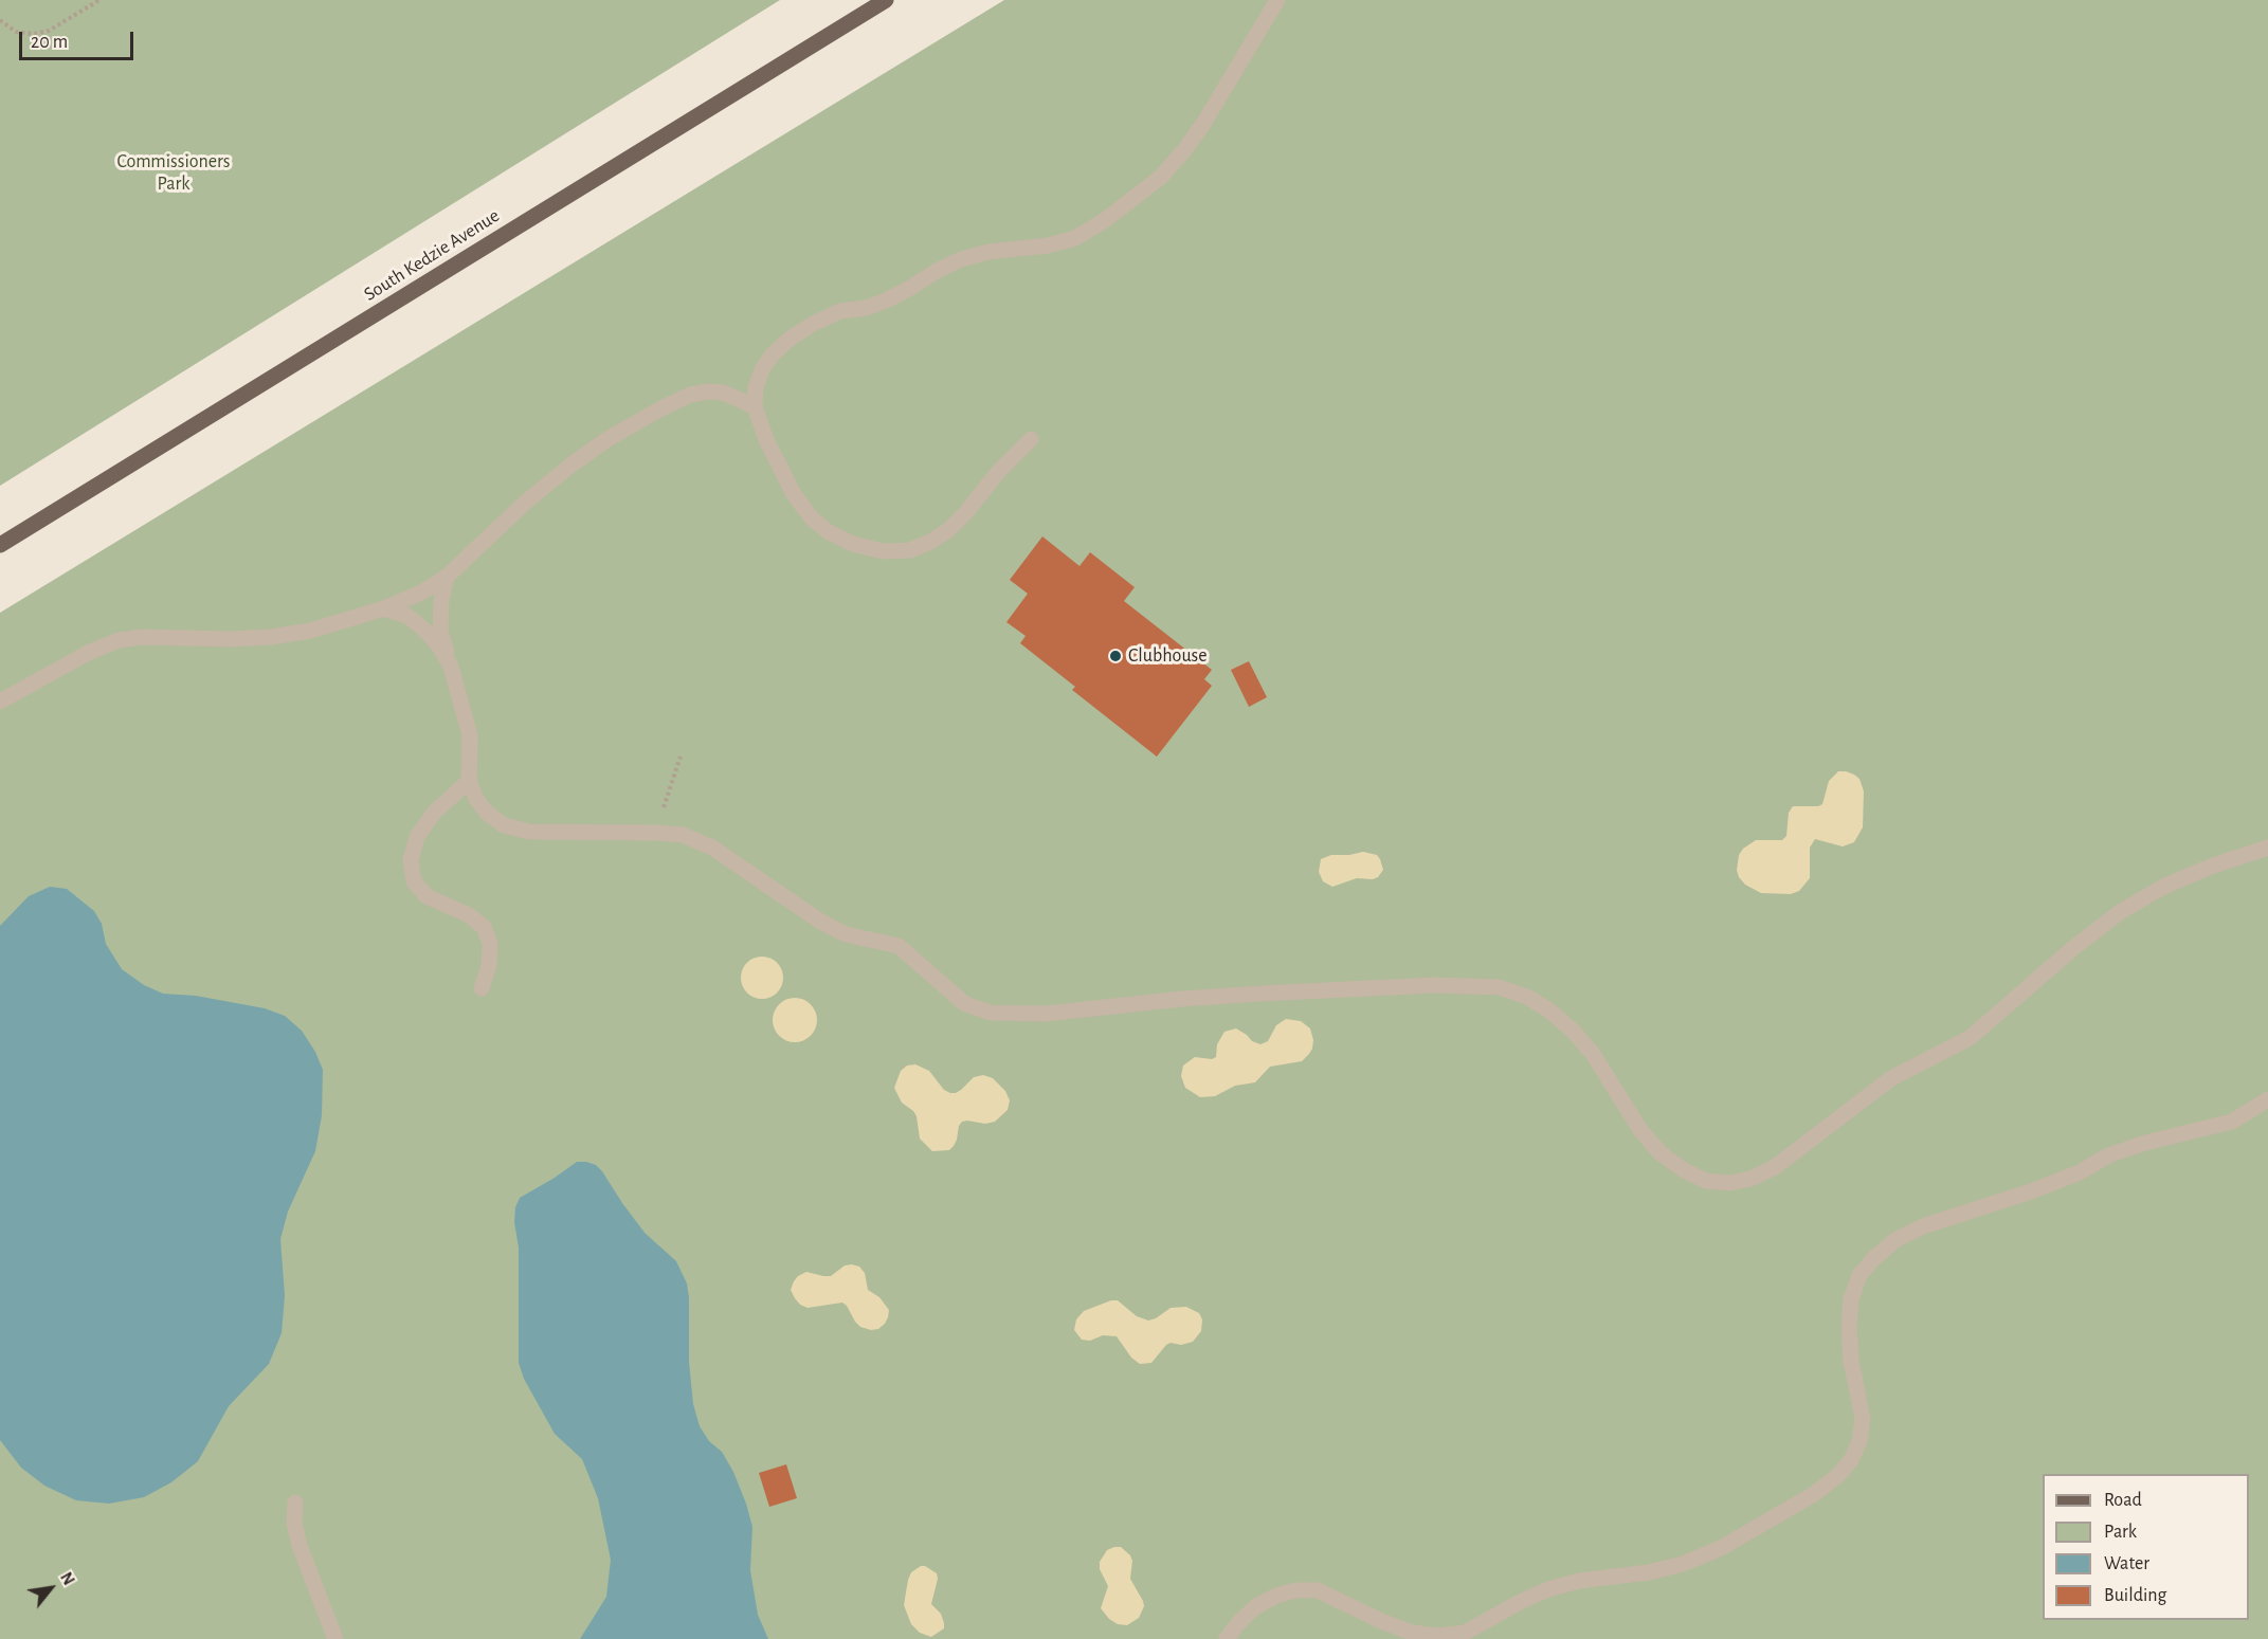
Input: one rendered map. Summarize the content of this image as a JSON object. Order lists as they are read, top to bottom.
{
  "streets": {
    "main road": ["South Kedzie Avenue"]
  },
  "parks": ["Commissioners Park"],
  "places": ["Clubhouse"],
  "legend": [
    "Road",
    "Park",
    "Water",
    "Building"
  ],
  "scale_bar": "20 m",
  "north": "top right"
}
